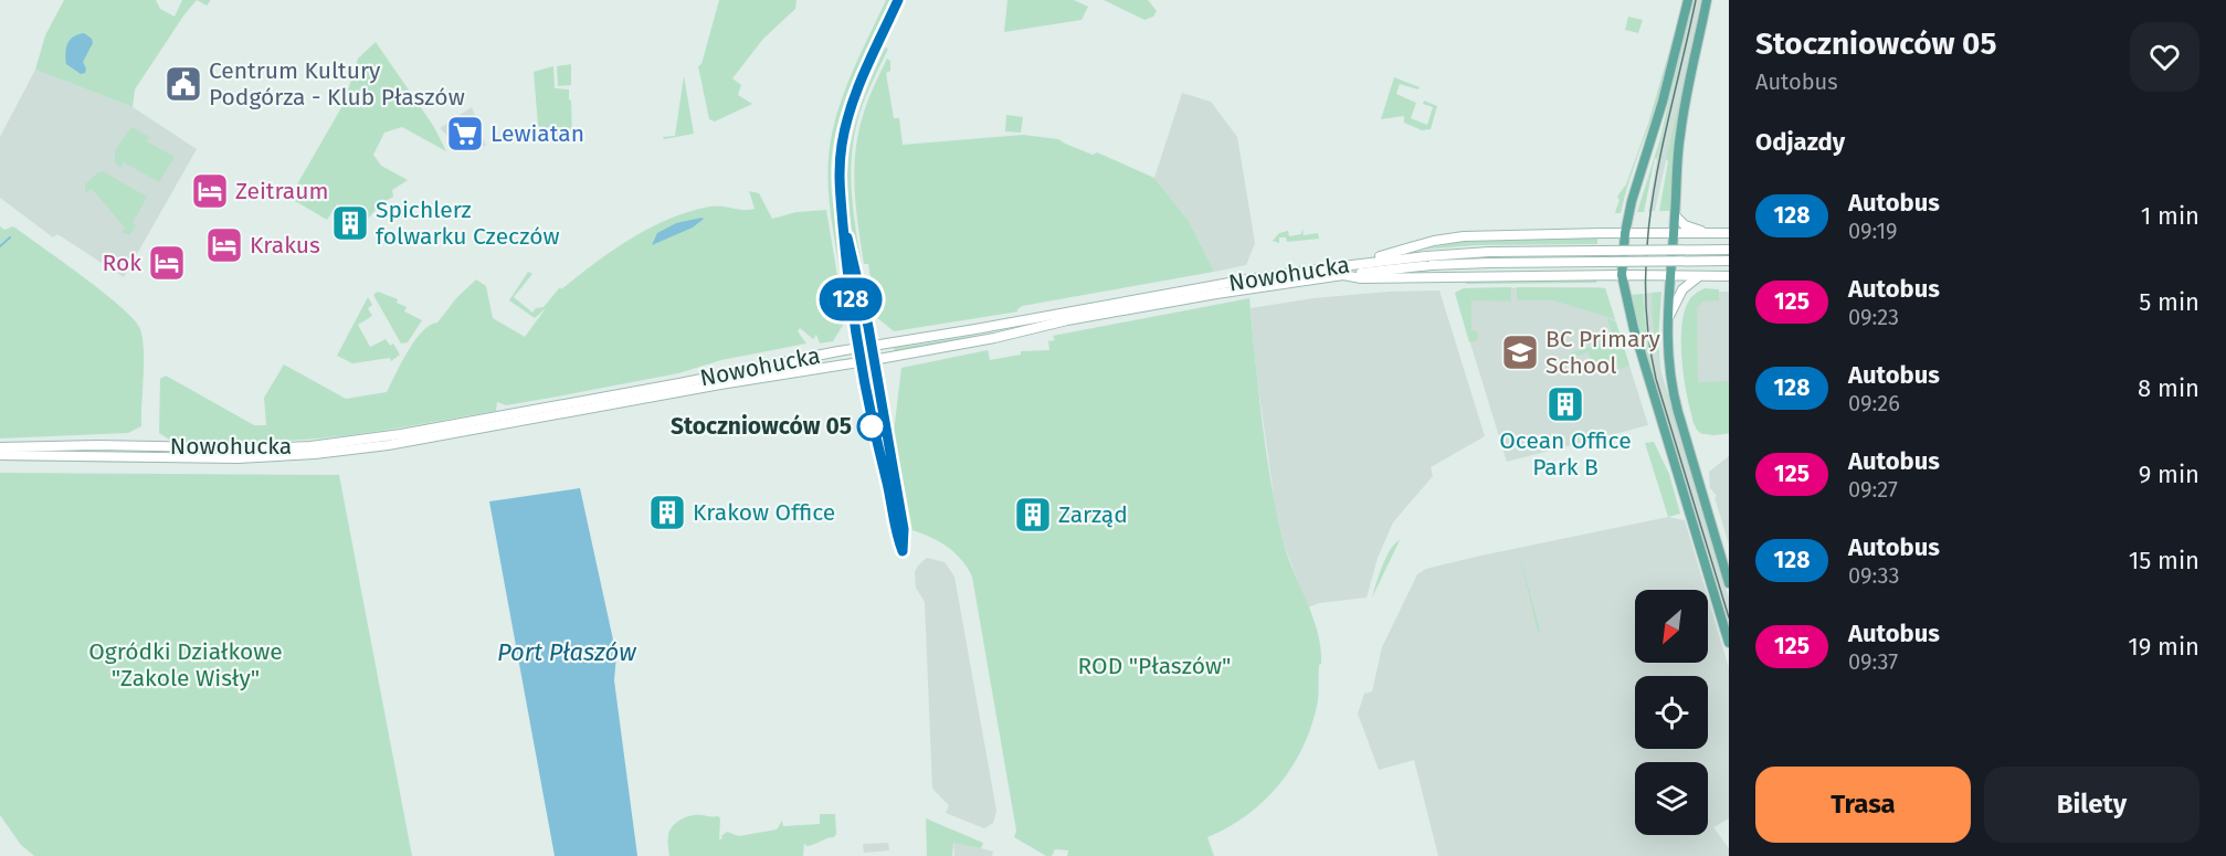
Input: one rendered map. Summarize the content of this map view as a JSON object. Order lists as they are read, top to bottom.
{
  "streets": {
    "main road": ["Nowohucka"]
  },
  "water": ["Port Płaszów"],
  "parks": ["Ogródki Działkowe \"Zakole Wisły\"", "ROD \"Płaszów\""],
  "places": {
    "public building": ["Centrum Kultury Podgórza - Klub Płaszów"],
    "supermarket": ["Lewiatan"],
    "hotel": ["Zeitraum", "Krakus", "Rok"],
    "building": [
      "Spichlerz folwarku Czeczów",
      "Ocean Office Park B",
      "Krakow Office",
      "Zarząd"
    ],
    "school or university": ["BC Primary School"],
    "other": ["Stoczniowców 05"]
  },
  "lines": ["bus line 128"],
  "north": "bottom left",
  "page": {
    "on_map": "128",
    "heading": [
      ["Stoczniowców 05", "Autobus"],
      "Odjazdy"
    ],
    "list": [
      {
        "mark": "128",
        "name": "Autobus",
        "note": "09:19",
        "value": "1 min"
      },
      {
        "mark": "125",
        "name": "Autobus",
        "note": "09:23",
        "value": "5 min"
      },
      {
        "mark": "128",
        "name": "Autobus",
        "note": "09:26",
        "value": "8 min"
      },
      {
        "mark": "125",
        "name": "Autobus",
        "note": "09:27",
        "value": "9 min"
      },
      {
        "mark": "128",
        "name": "Autobus",
        "note": "09:33",
        "value": "15 min"
      },
      {
        "mark": "125",
        "name": "Autobus",
        "note": "09:37",
        "value": "19 min"
      }
    ],
    "buttons": ["Trasa", "Bilety"]
  }
}
